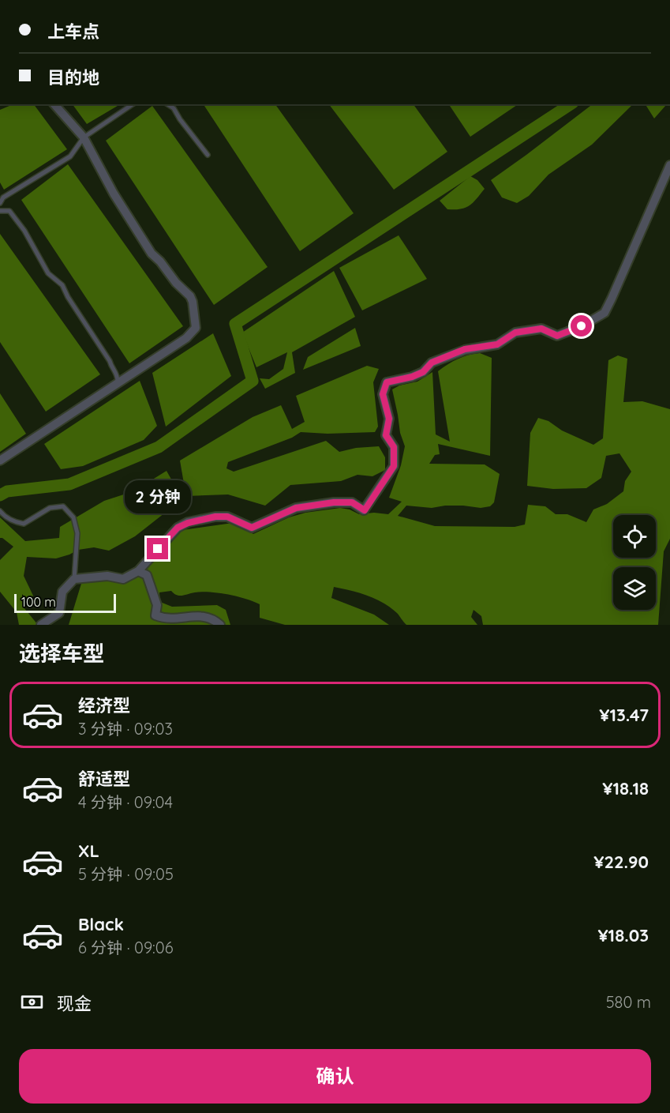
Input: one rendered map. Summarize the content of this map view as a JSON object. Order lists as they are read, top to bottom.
{
  "scale_bar": "100 m",
  "page": {
    "banner": ["上车点", "目的地"],
    "bubble": "2 分钟",
    "scale": "100 m",
    "heading": "选择车型",
    "list": [
      {
        "name": "经济型",
        "note": "3 分钟 · 09:03",
        "value": "¥13.47"
      },
      {
        "name": "舒适型",
        "note": "4 分钟 · 09:04",
        "value": "¥18.18"
      },
      {
        "name": "XL",
        "note": "5 分钟 · 09:05",
        "value": "¥22.90"
      },
      {
        "name": "Black",
        "note": "6 分钟 · 09:06",
        "value": "¥18.03"
      }
    ],
    "pay": ["现金", "580 m"],
    "buttons": "确认"
  }
}
